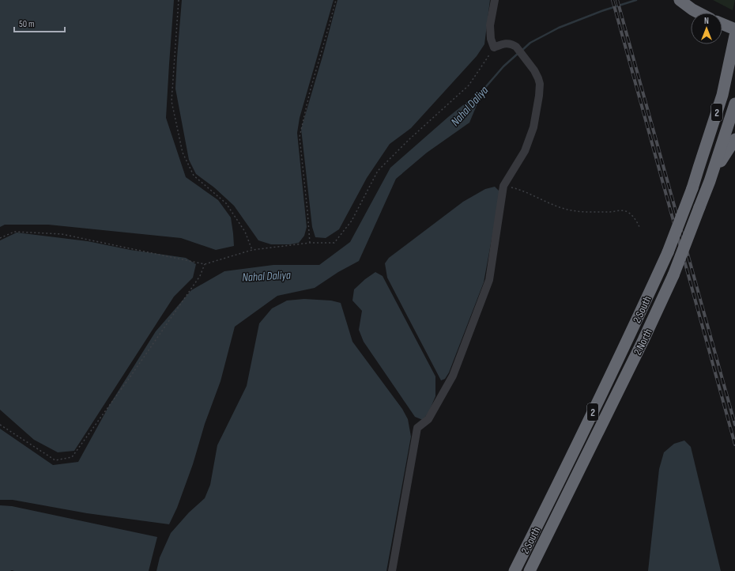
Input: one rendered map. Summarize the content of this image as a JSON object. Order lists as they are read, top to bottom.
{
  "streets": {
    "highway": ["2", "2 South", "2 North"]
  },
  "water": ["Nahal Daliya"],
  "scale_bar": "50 m",
  "north": "top"
}
